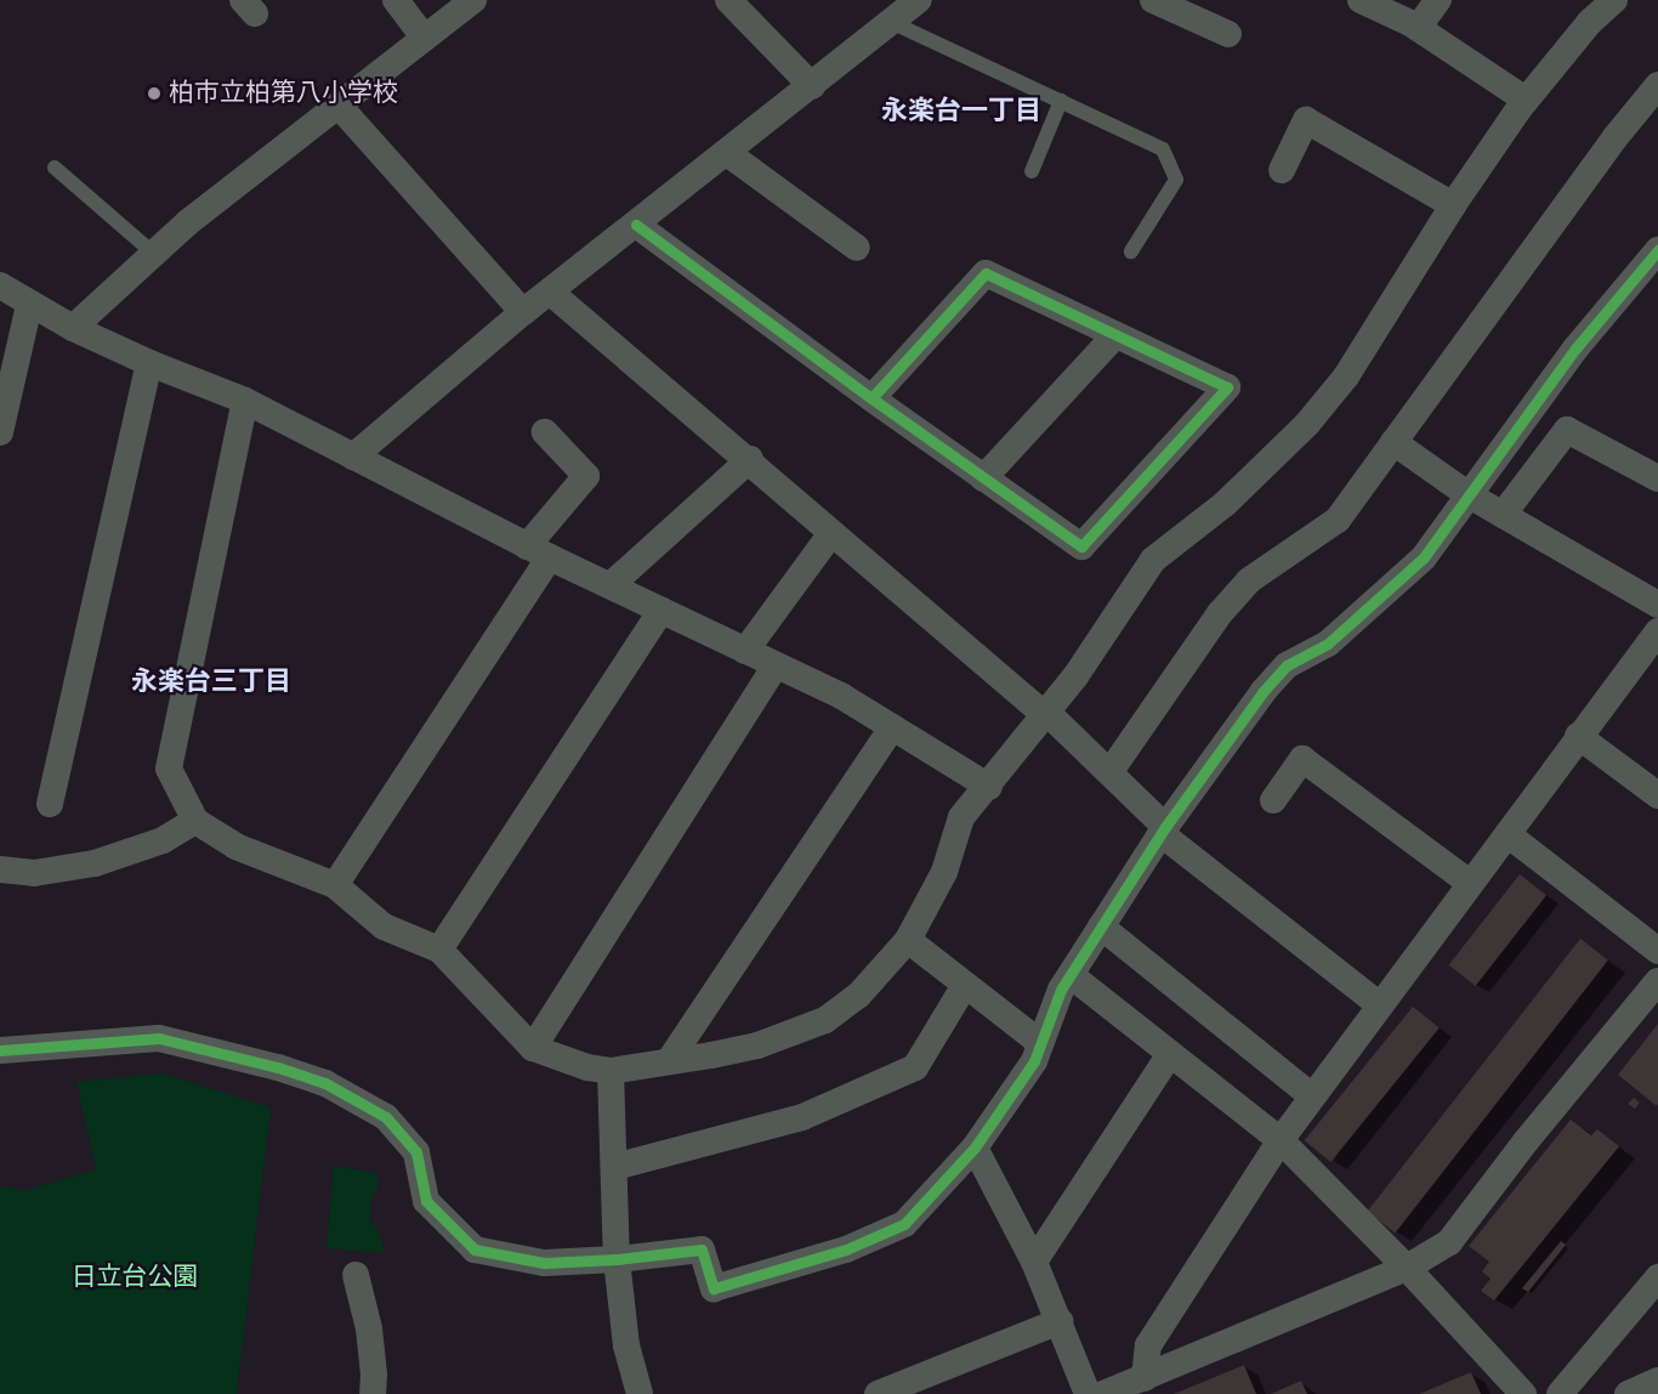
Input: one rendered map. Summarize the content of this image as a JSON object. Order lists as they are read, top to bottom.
{
  "districts": ["永楽台一丁目", "永楽台三丁目"],
  "parks": ["日立台公園"],
  "places": ["柏市立柏第八小学校"]
}
